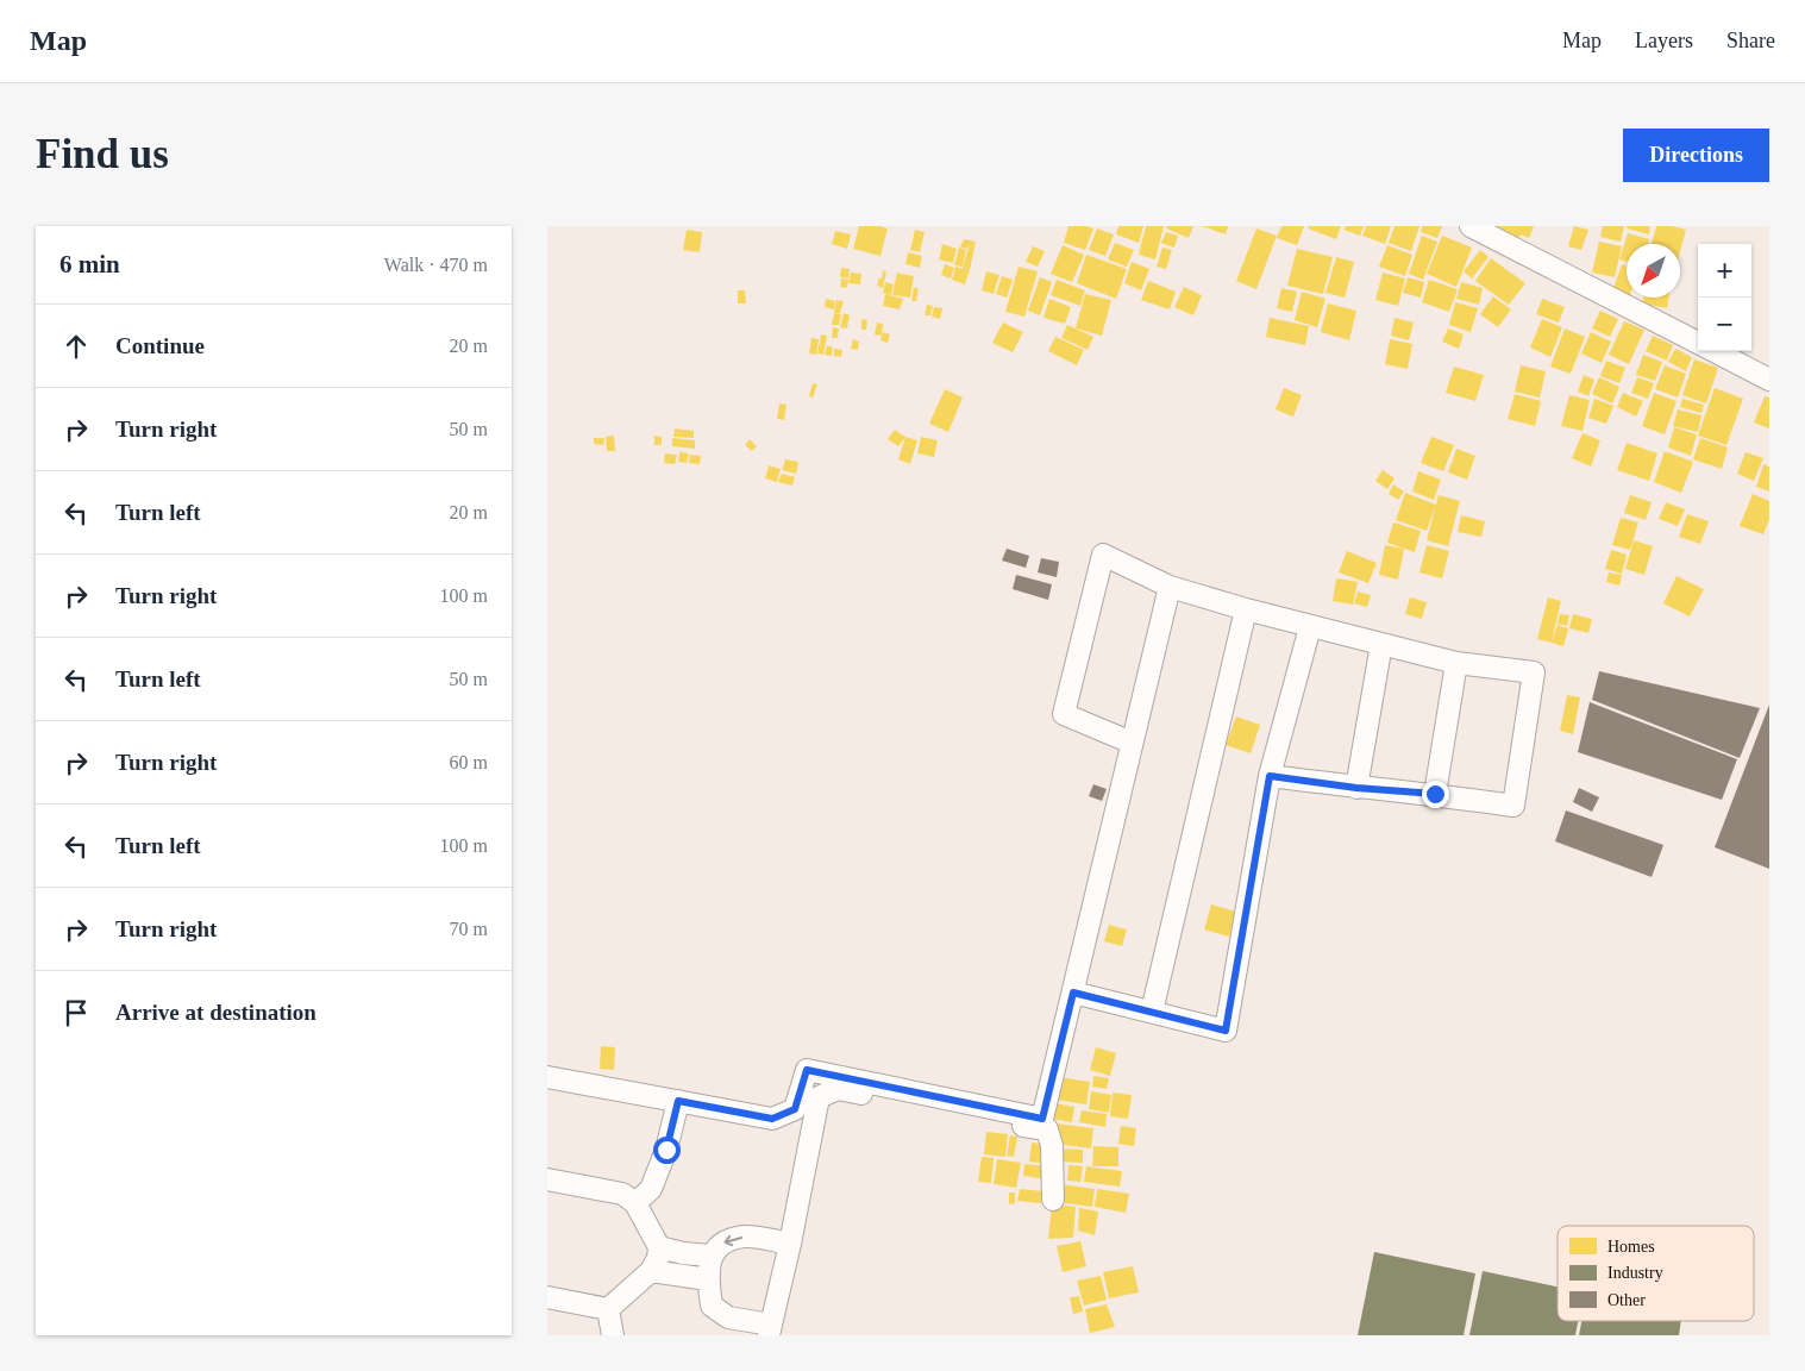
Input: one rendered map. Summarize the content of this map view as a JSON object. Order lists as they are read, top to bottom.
{
  "legend": ["Homes", "Industry", "Other"],
  "north": "bottom left",
  "page": {
    "header": "Map",
    "nav": ["Map", "Layers", "Share"],
    "buttons": "Directions",
    "title": "Find us",
    "heading": ["6 min", "Walk · 470 m"],
    "map_buttons": ["+", "−"],
    "list": [
      ["Continue", "20 m"],
      ["Turn right", "50 m"],
      ["Turn left", "20 m"],
      ["Turn right", "100 m"],
      ["Turn left", "50 m"],
      ["Turn right", "60 m"],
      ["Turn left", "100 m"],
      ["Turn right", "70 m"],
      "Arrive at destination"
    ]
  }
}
